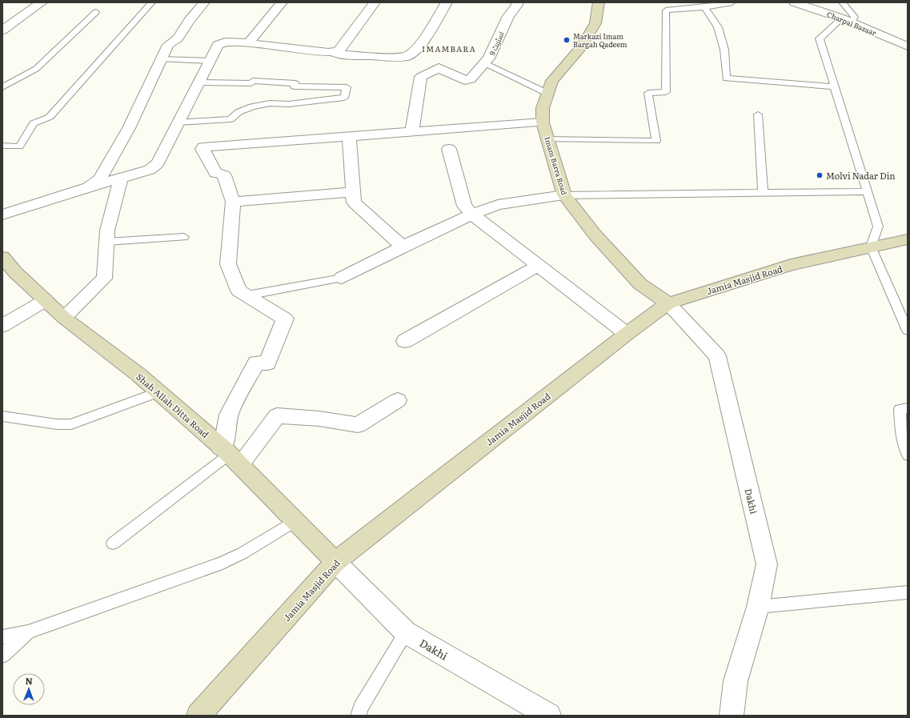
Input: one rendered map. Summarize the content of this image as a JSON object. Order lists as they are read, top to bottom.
{
  "streets": {
    "street": [
      "Charpai Bazaar",
      "اسٹریٹ 9",
      "Imam Barra Road",
      "Jamia Masjid Road",
      "Shah Allah Ditta Road",
      "Dakhi"
    ]
  },
  "crossings": [
    ["Imam Barra Road", "Jamia Masjid Road"],
    ["Imam Barra Road", "Dakhi"],
    ["Jamia Masjid Road", "Shah Allah Ditta Road"],
    ["Jamia Masjid Road", "Dakhi"],
    ["Shah Allah Ditta Road", "Dakhi"]
  ],
  "districts": ["IMAMBARA"],
  "places": ["Markazi Imam Bargah Qadeem", "Molvi Nadar Din"],
  "north": "top"
}
